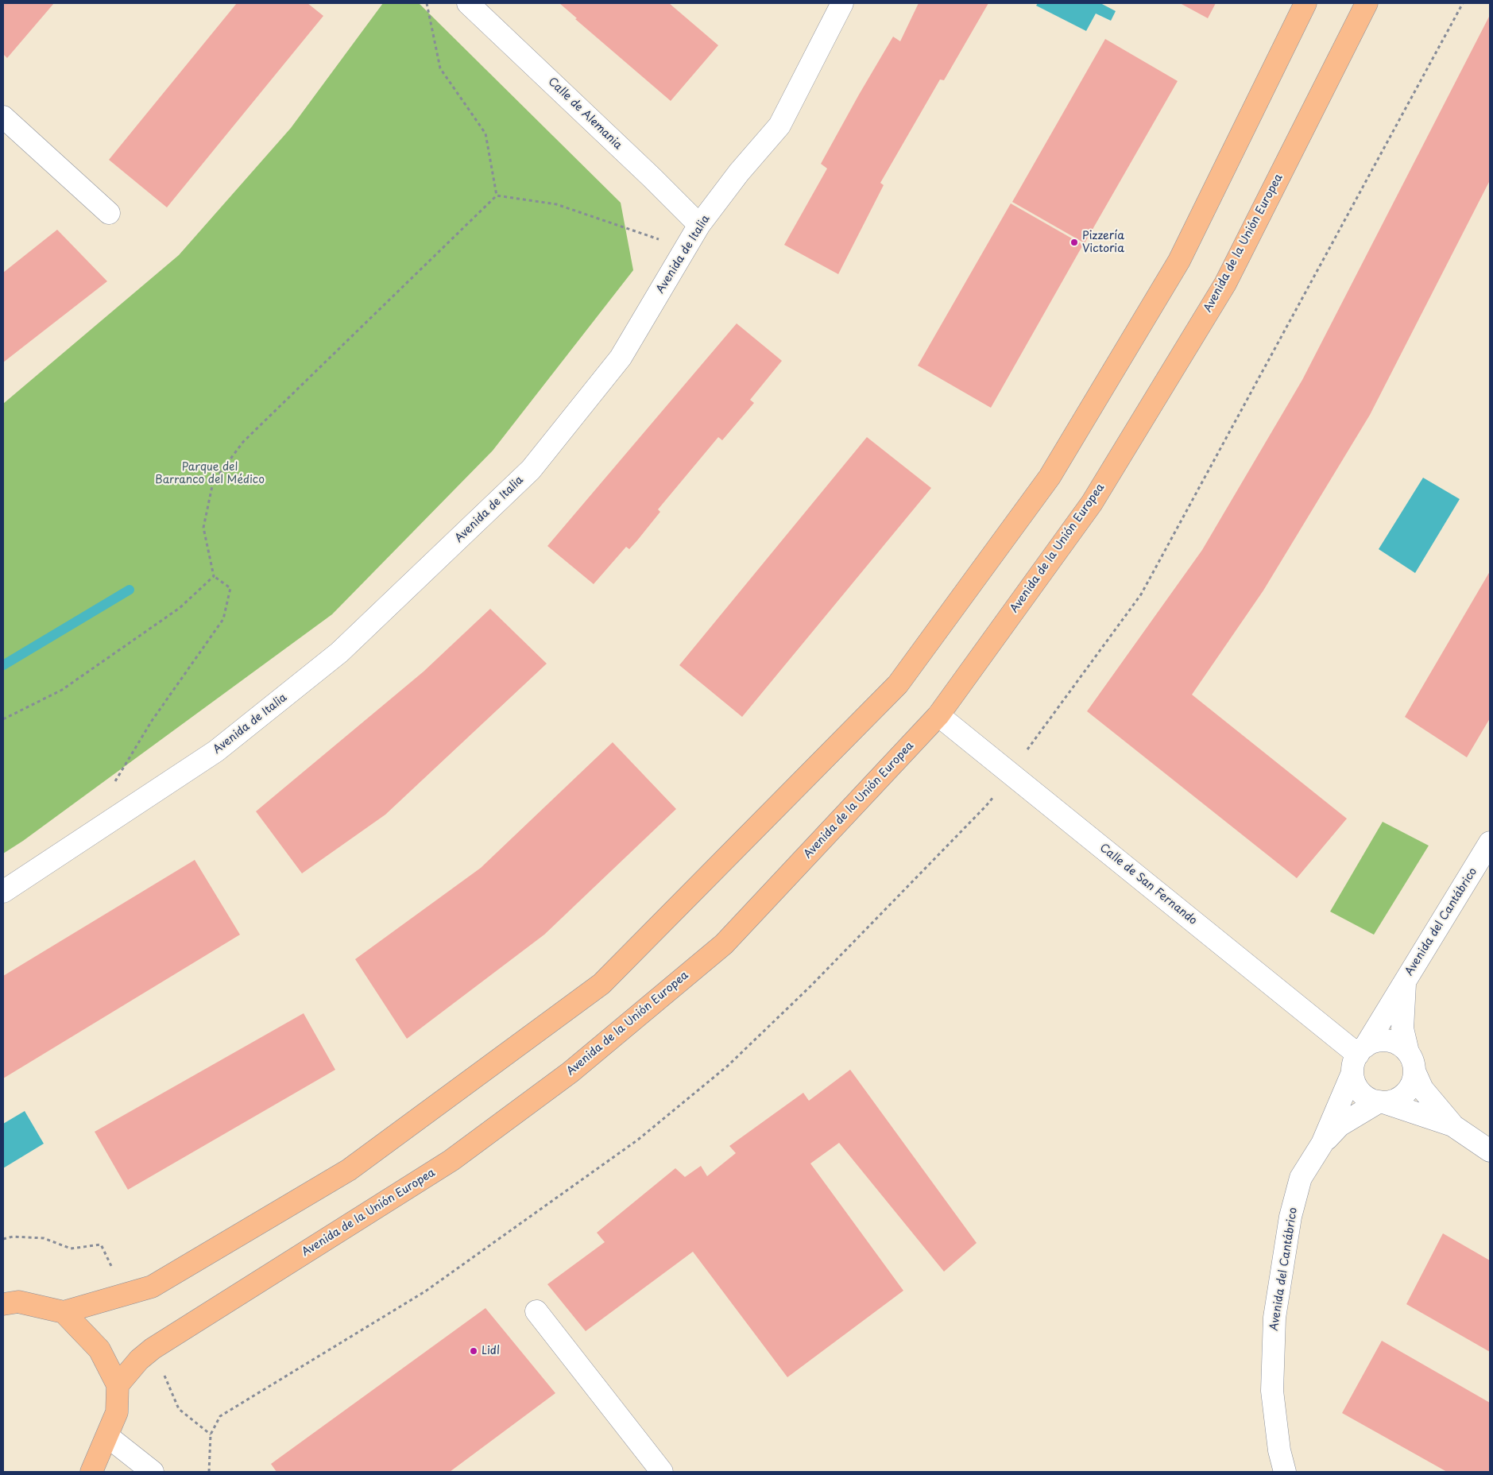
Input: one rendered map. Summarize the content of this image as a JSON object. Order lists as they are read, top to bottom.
{
  "streets": {
    "main road": ["Avenida de la Unión Europea"],
    "street": [
      "Calle de Alemania",
      "Avenida de Italia",
      "Calle de San Fernando",
      "Avenida del Cantábrico"
    ]
  },
  "crossings": [
    ["Calle de Alemania", "Avenida de Italia"],
    ["Avenida de la Unión Europea", "Calle de San Fernando"],
    ["Calle de San Fernando", "Avenida del Cantábrico"]
  ],
  "parks": ["Parque del Barranco del Médico"],
  "places": ["Pizzería Victoria", "Lidl"]
}
